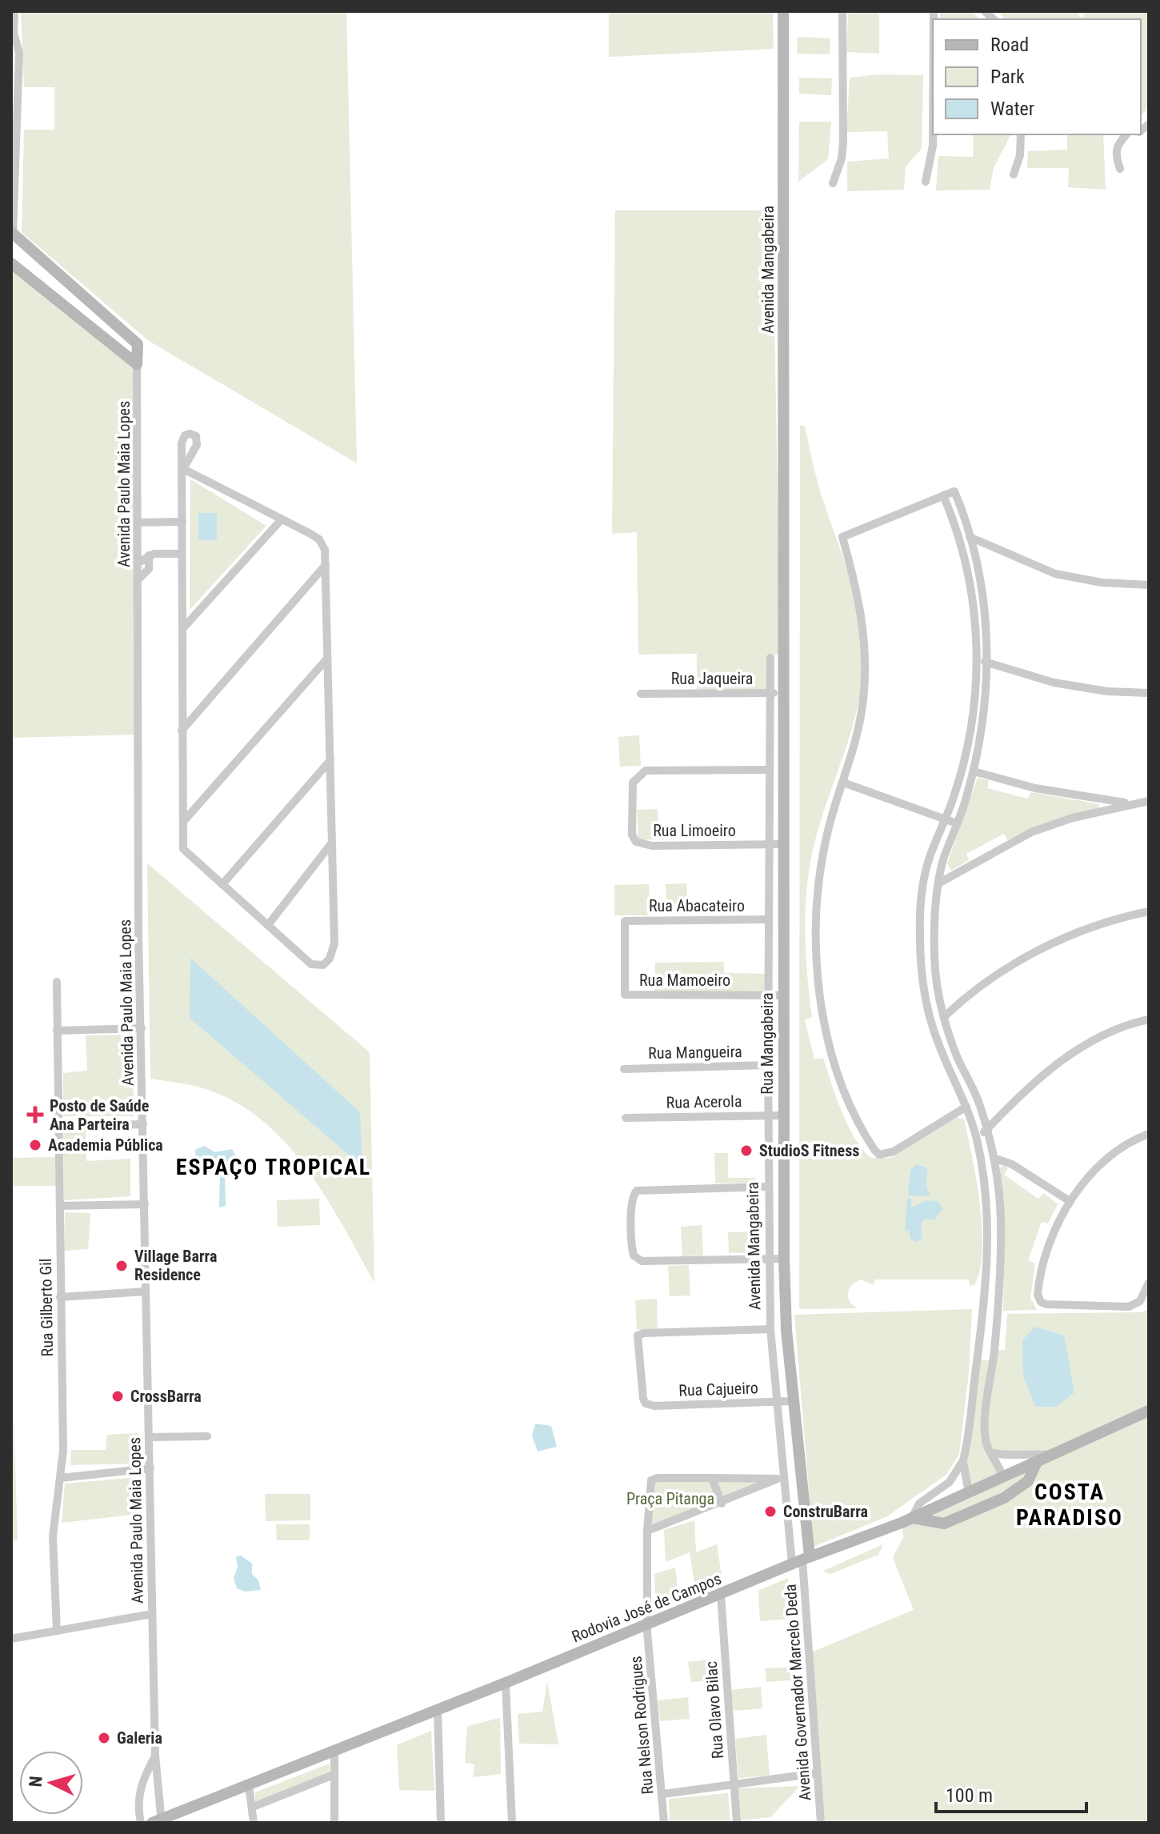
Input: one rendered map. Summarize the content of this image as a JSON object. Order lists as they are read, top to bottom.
{
  "streets": {
    "street": [
      "Avenida Mangabeira",
      "Avenida Paulo Maia Lopes",
      "Rua Jaqueira",
      "Rua Limoeiro",
      "Rua Abacateiro",
      "Rua Mamoeiro",
      "Rua Mangabeira",
      "Rua Mangueira",
      "Rua Acerola",
      "Rua Gilberto Gil",
      "Rua Cajueiro",
      "Rodovia José de Campos",
      "Avenida Governador Marcelo Deda",
      "Rua Olavo Bilac",
      "Rua Nelson Rodrigues"
    ]
  },
  "crossings": [
    ["Avenida Mangabeira", "Rua Jaqueira"],
    ["Avenida Mangabeira", "Rua Limoeiro"],
    ["Avenida Mangabeira", "Rua Abacateiro"],
    ["Avenida Mangabeira", "Rua Mamoeiro"],
    ["Avenida Mangabeira", "Rua Mangabeira"],
    ["Avenida Mangabeira", "Rua Mangueira"],
    ["Avenida Mangabeira", "Rua Acerola"],
    ["Avenida Mangabeira", "Rua Cajueiro"],
    ["Avenida Mangabeira", "Rodovia José de Campos"],
    ["Avenida Mangabeira", "Avenida Governador Marcelo Deda"],
    ["Avenida Paulo Maia Lopes", "Rodovia José de Campos"],
    ["Rua Jaqueira", "Rua Mangabeira"],
    ["Rua Limoeiro", "Rua Mangabeira"],
    ["Rua Abacateiro", "Rua Mamoeiro"],
    ["Rua Mamoeiro", "Rua Mangabeira"],
    ["Rua Mangabeira", "Rua Acerola"],
    ["Rua Mangabeira", "Rua Cajueiro"],
    ["Rua Mangabeira", "Rodovia José de Campos"],
    ["Rua Mangabeira", "Avenida Governador Marcelo Deda"],
    ["Rodovia José de Campos", "Avenida Governador Marcelo Deda"],
    ["Rodovia José de Campos", "Rua Olavo Bilac"],
    ["Rodovia José de Campos", "Rua Nelson Rodrigues"]
  ],
  "districts": ["ESPAÇO TROPICAL", "COSTA PARADISO"],
  "parks": ["Praça Pitanga"],
  "places": {
    "health": ["Posto de Saúde Ana Parteira"],
    "other": [
      "Academia Pública",
      "StudioS Fitness",
      "Village Barra Residence",
      "CrossBarra",
      "ConstruBarra",
      "Galeria"
    ]
  },
  "legend": ["Road", "Park", "Water"],
  "scale_bar": "100 m",
  "north": "left"
}
